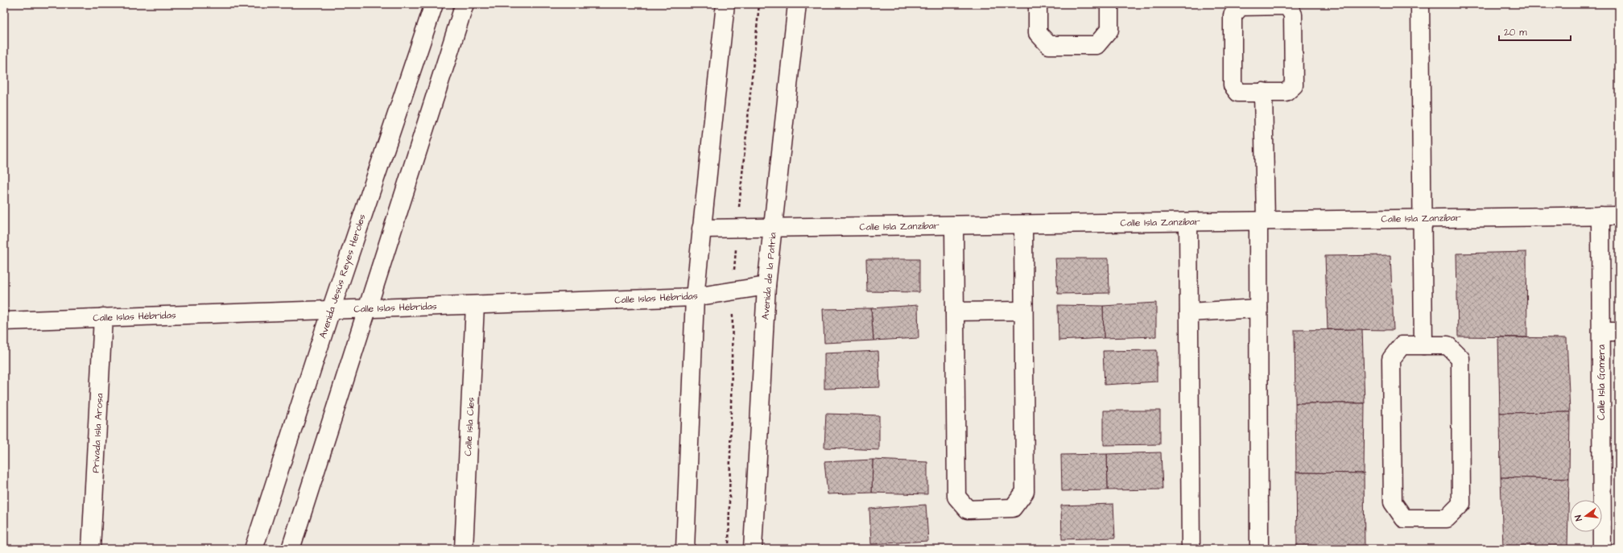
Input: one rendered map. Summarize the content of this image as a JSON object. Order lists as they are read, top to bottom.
{
  "streets": {
    "street": [
      "Calle Isla Zanzíbar",
      "Avenida Jesús Reyes Heroles",
      "Avenida de la Patria",
      "Calle Islas Hébridas",
      "Calle Isla Gomera",
      "Calle Isla Cíes",
      "Privada Isla Arosa"
    ]
  },
  "crossings": [
    ["Calle Isla Zanzíbar", "Avenida de la Patria"],
    ["Calle Isla Zanzíbar", "Calle Isla Gomera"],
    ["Avenida Jesús Reyes Heroles", "Calle Islas Hébridas"],
    ["Avenida de la Patria", "Calle Islas Hébridas"],
    ["Calle Islas Hébridas", "Calle Isla Cíes"],
    ["Calle Islas Hébridas", "Privada Isla Arosa"]
  ],
  "scale_bar": "20 m",
  "north": "left"
}
